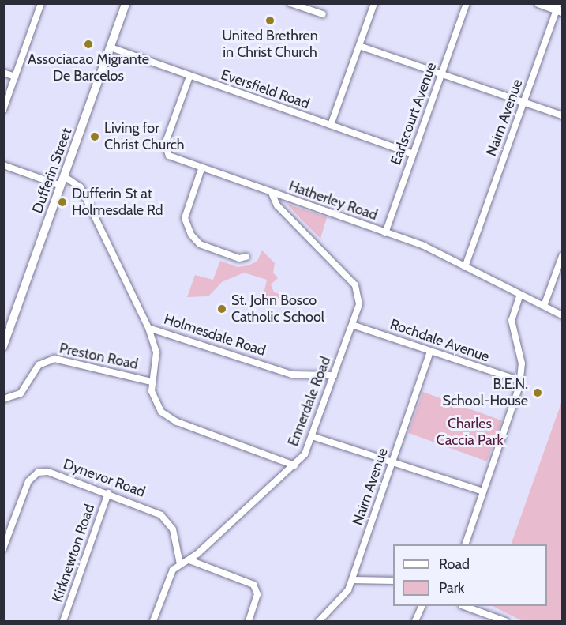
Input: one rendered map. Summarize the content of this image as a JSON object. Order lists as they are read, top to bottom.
{
  "streets": {
    "main road": ["Dufferin Street"],
    "street": [
      "Eversfield Road",
      "Earlscourt Avenue",
      "Nairn Avenue",
      "Hatherley Road",
      "Holmesdale Road",
      "Rochdale Avenue",
      "Preston Road",
      "Ennerdale Road",
      "Dynevor Road",
      "Kirknewton Road"
    ]
  },
  "crossings": [
    ["Eversfield Road", "Earlscourt Avenue"],
    ["Eversfield Road", "Dufferin Street"],
    ["Eversfield Road", "Hatherley Road"],
    ["Earlscourt Avenue", "Hatherley Road"],
    ["Nairn Avenue", "Hatherley Road"],
    ["Nairn Avenue", "Rochdale Avenue"],
    ["Dufferin Street", "Holmesdale Road"],
    ["Hatherley Road", "Ennerdale Road"],
    ["Holmesdale Road", "Ennerdale Road"],
    ["Rochdale Avenue", "Ennerdale Road"],
    ["Ennerdale Road", "Dynevor Road"],
    ["Dynevor Road", "Kirknewton Road"]
  ],
  "parks": ["Charles Caccia Park"],
  "places": [
    "United Brethren in Christ Church",
    "Associacao Migrante De Barcelos",
    "Living for Christ Church",
    "Dufferin St at Holmesdale Rd",
    "St. John Bosco Catholic School",
    "B.E.N. School-House"
  ],
  "legend": ["Road", "Park"]
}
